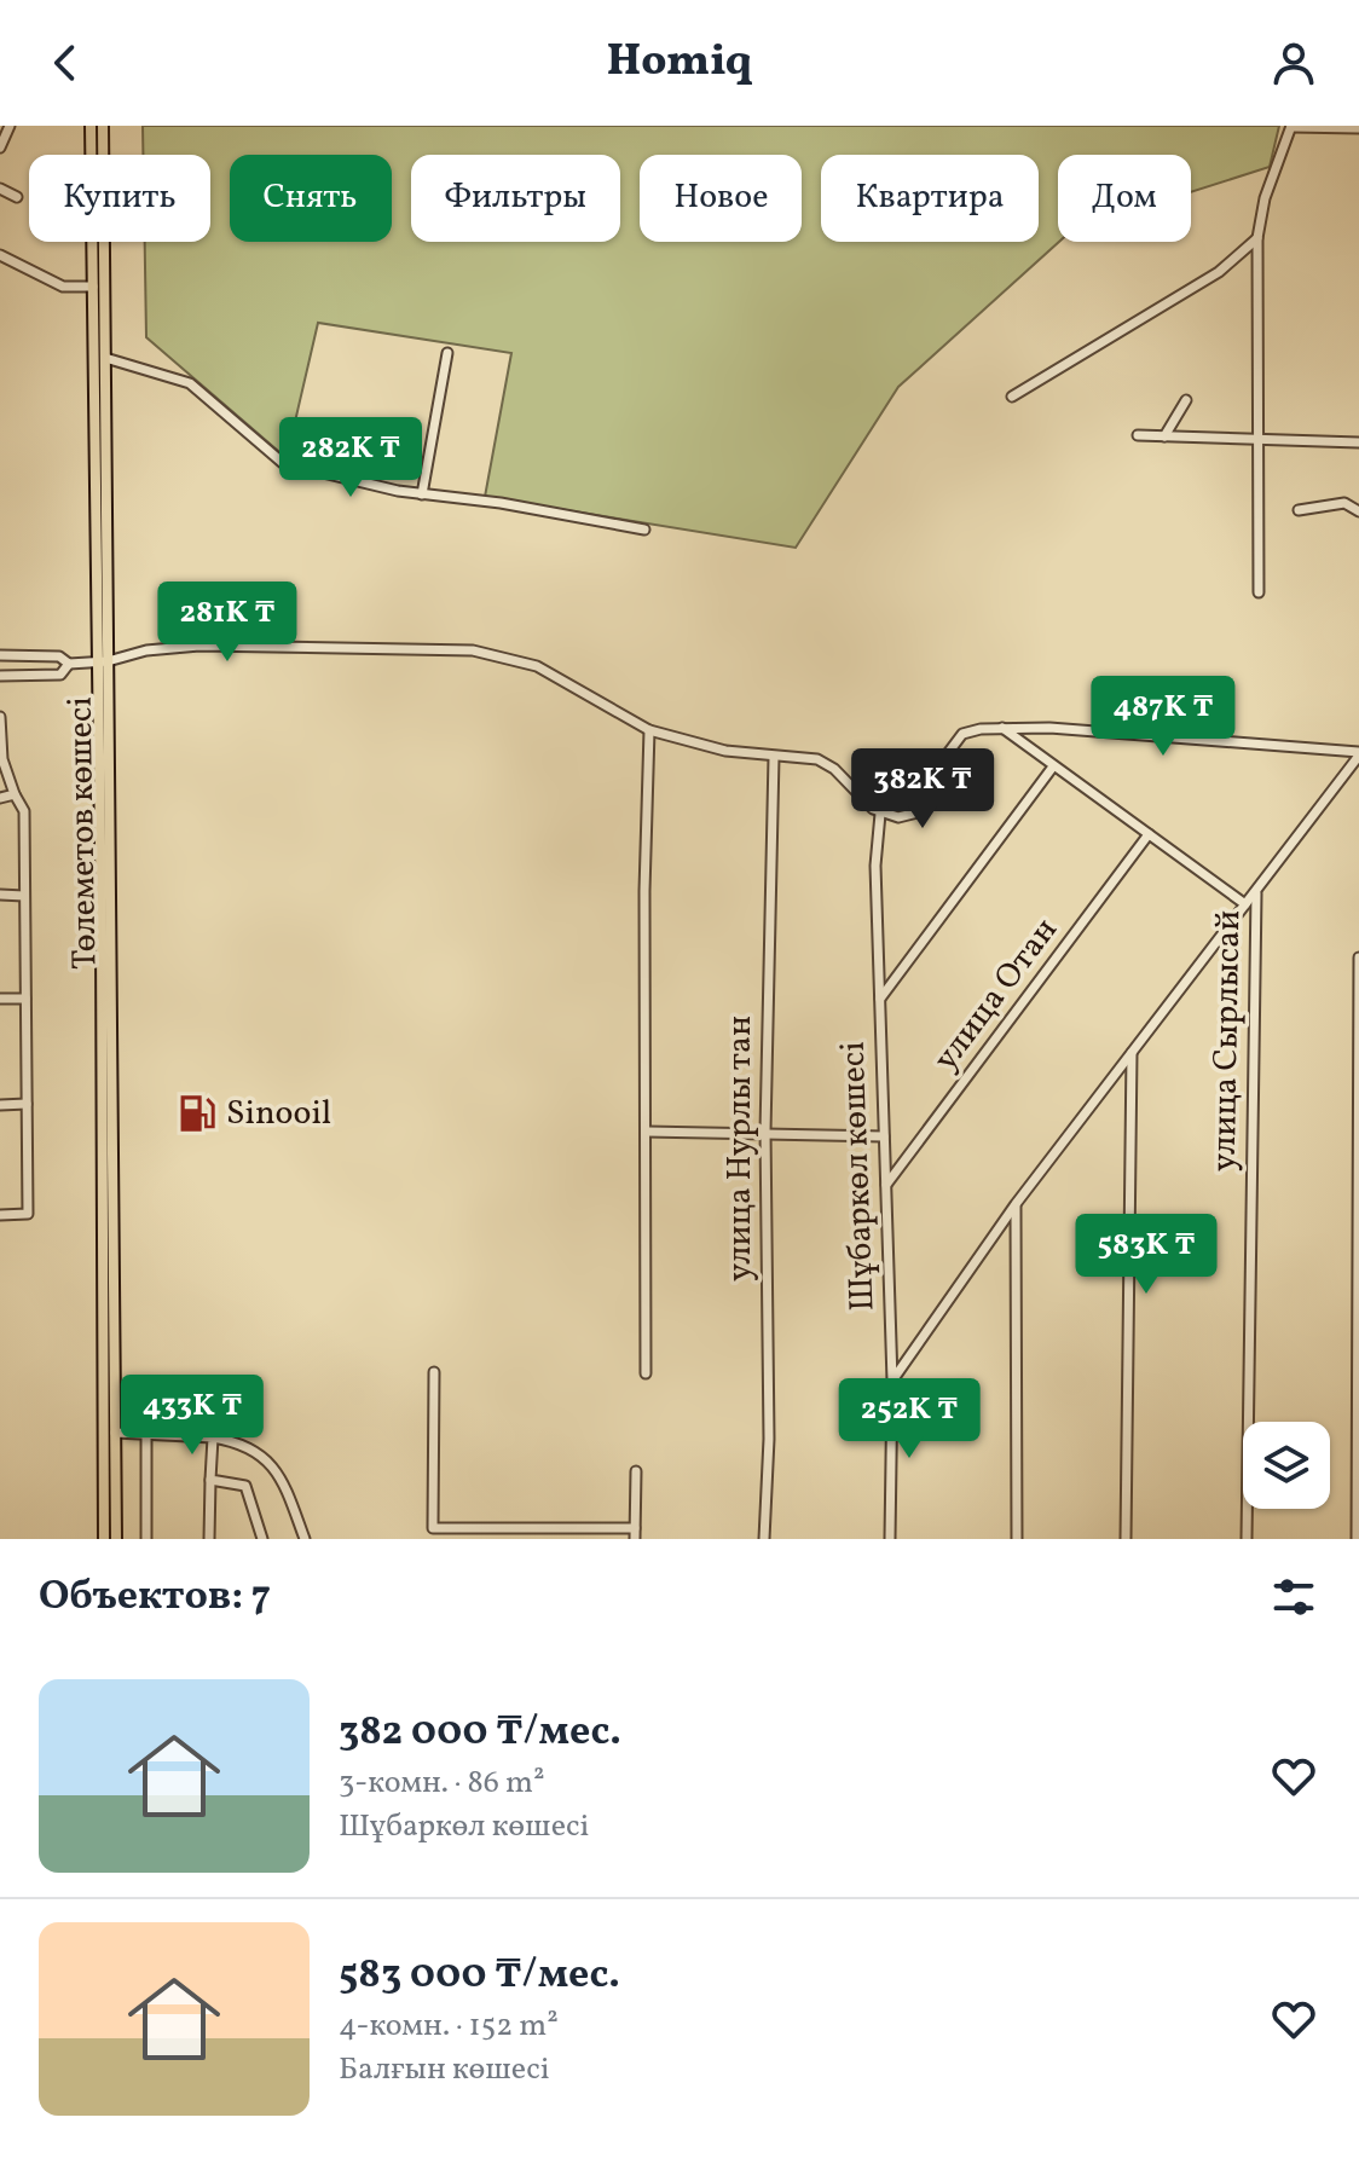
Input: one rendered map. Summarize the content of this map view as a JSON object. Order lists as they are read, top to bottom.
{
  "streets": {
    "main road": ["Төлеметов көшесі"],
    "street": [
      "улица Отан",
      "улица Сырлысай",
      "улица Нурлы тан",
      "Шұбаркөл көшесі"
    ]
  },
  "crossings": [
    ["улица Отан", "Шұбаркөл көшесі"]
  ],
  "places": {
    "fuel station": ["Sinooil"]
  },
  "page": {
    "header": "Homiq",
    "chip": [
      "Купить",
      "Снять",
      "Фильтры",
      "Новое",
      "Квартира",
      "Дом"
    ],
    "price": [
      "282K ₸",
      "281K ₸",
      "487K ₸",
      "382K ₸",
      "583K ₸",
      "433K ₸",
      "252K ₸"
    ],
    "heading": "Объектов: 7",
    "list": [
      {
        "name": "382 000 ₸/мес.",
        "note": "3-комн. · 86 m² · Шұбаркөл көшесі"
      },
      {
        "name": "583 000 ₸/мес.",
        "note": "4-комн. · 152 m² · Балғын көшесі"
      }
    ]
  }
}
